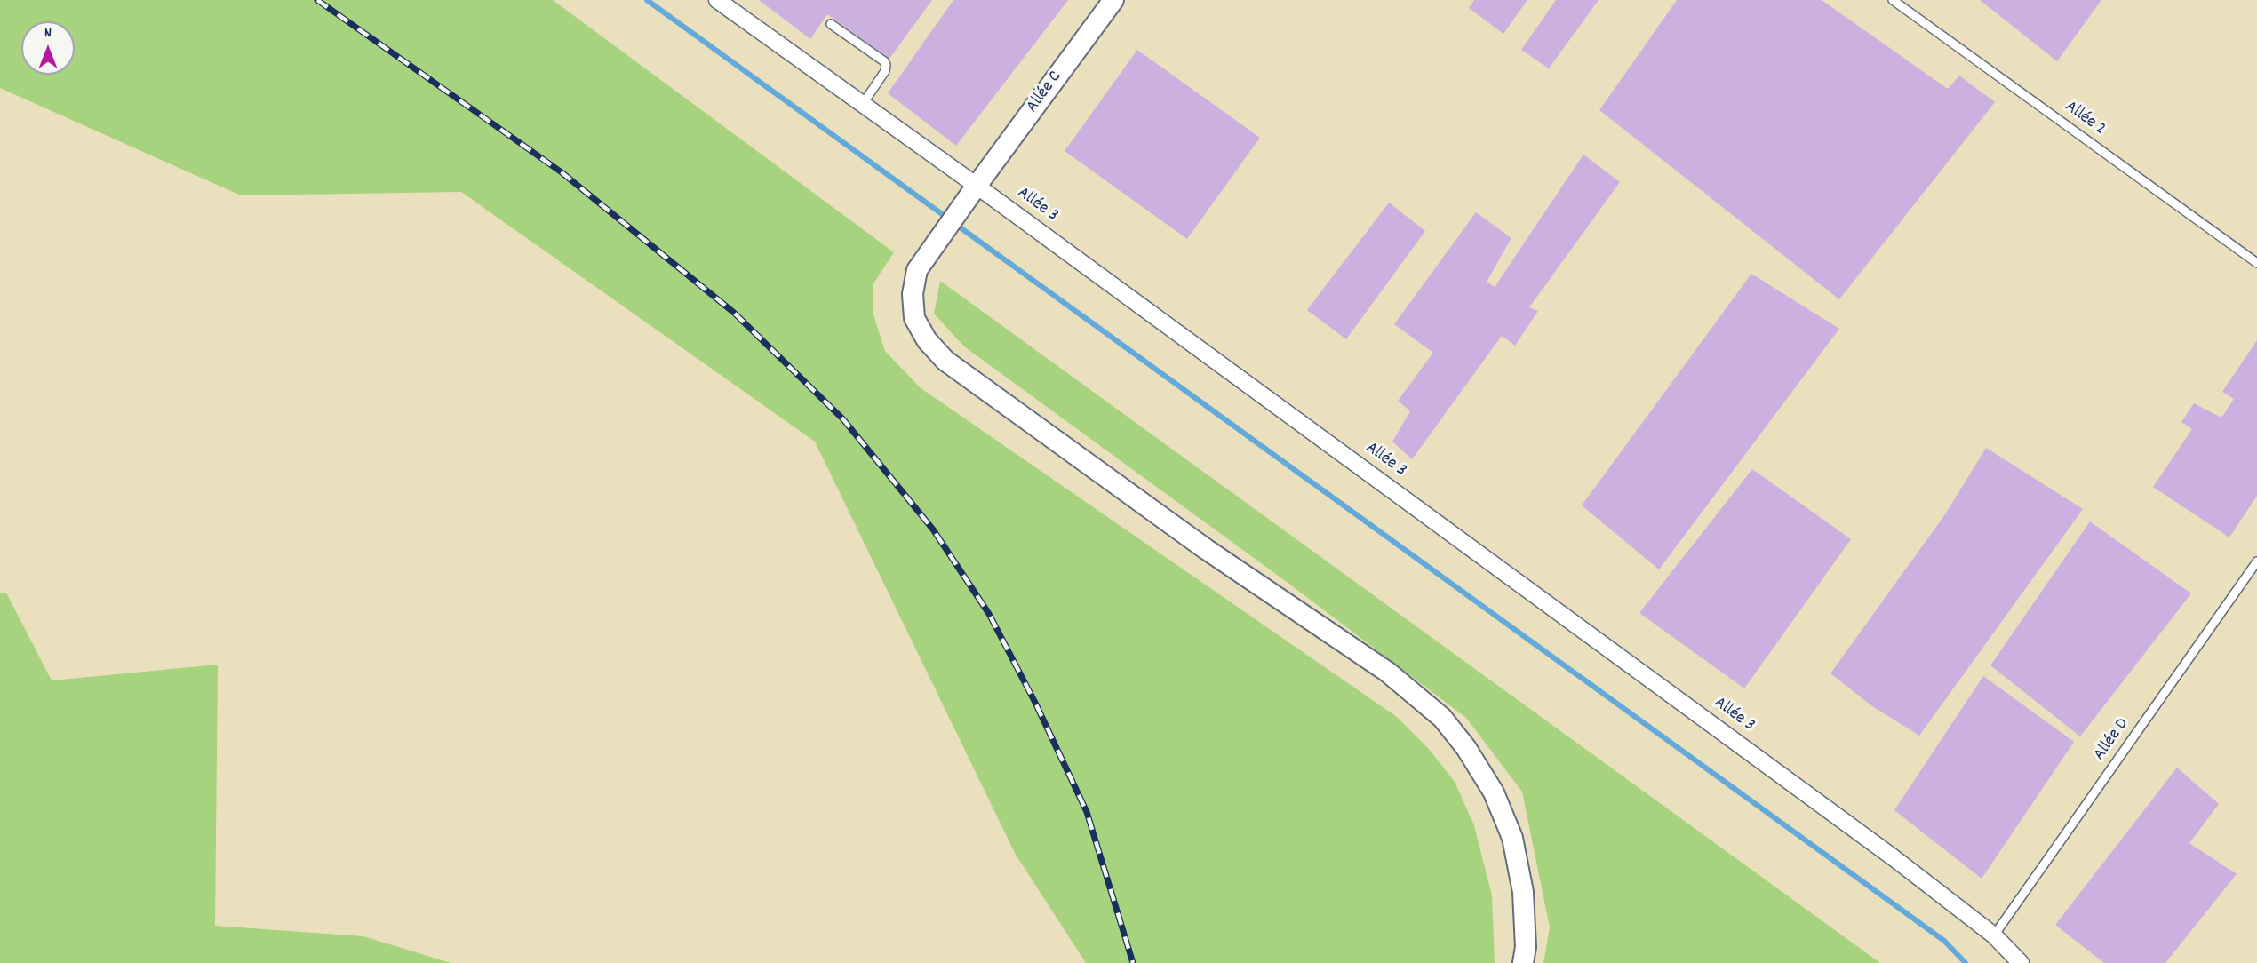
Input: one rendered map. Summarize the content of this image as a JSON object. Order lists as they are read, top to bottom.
{
  "streets": {
    "street": ["Allée C", "Allée 3"],
    "lane": ["Allée 2", "Allée D"]
  },
  "crossings": [
    ["Allée C", "Allée 3"],
    ["Allée 3", "Allée D"]
  ],
  "north": "top"
}
